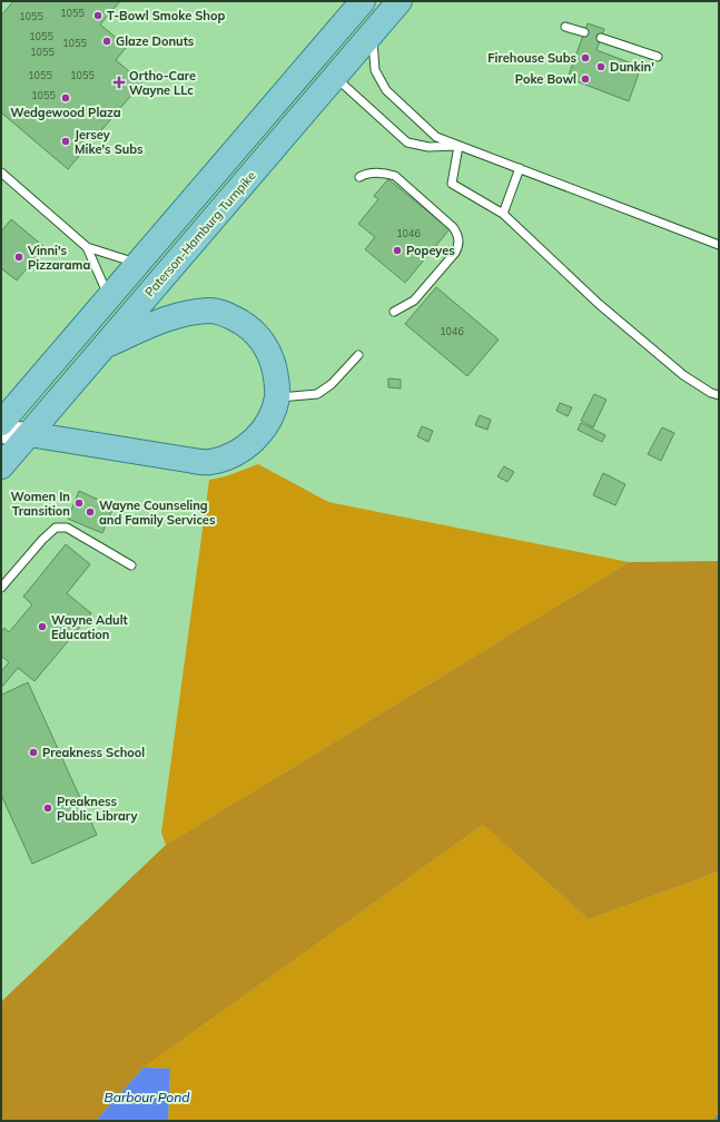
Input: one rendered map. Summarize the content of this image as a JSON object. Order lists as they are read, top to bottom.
{
  "streets": {
    "main road": ["Paterson-Hamburg Turnpike"]
  },
  "water": ["Barbour Pond"],
  "places": {
    "other": [
      "T-Bowl Smoke Shop",
      "Glaze Donuts",
      "Firehouse Subs",
      "Dunkin'",
      "Poke Bowl",
      "Wedgewood Plaza",
      "Jersey Mike's Subs",
      "Popeyes",
      "Vinni's Pizzarama",
      "Women In Transition",
      "Wayne Counseling and Family Services",
      "Wayne Adult Education",
      "Preakness School",
      "Preakness Public Library"
    ],
    "health": ["Ortho-Care Wayne LLc"]
  },
  "house_numbers": [
    "1055",
    "1055",
    "1055",
    "1055",
    "1055",
    "1055",
    "1055",
    "1055",
    "1046",
    "1046"
  ]
}
